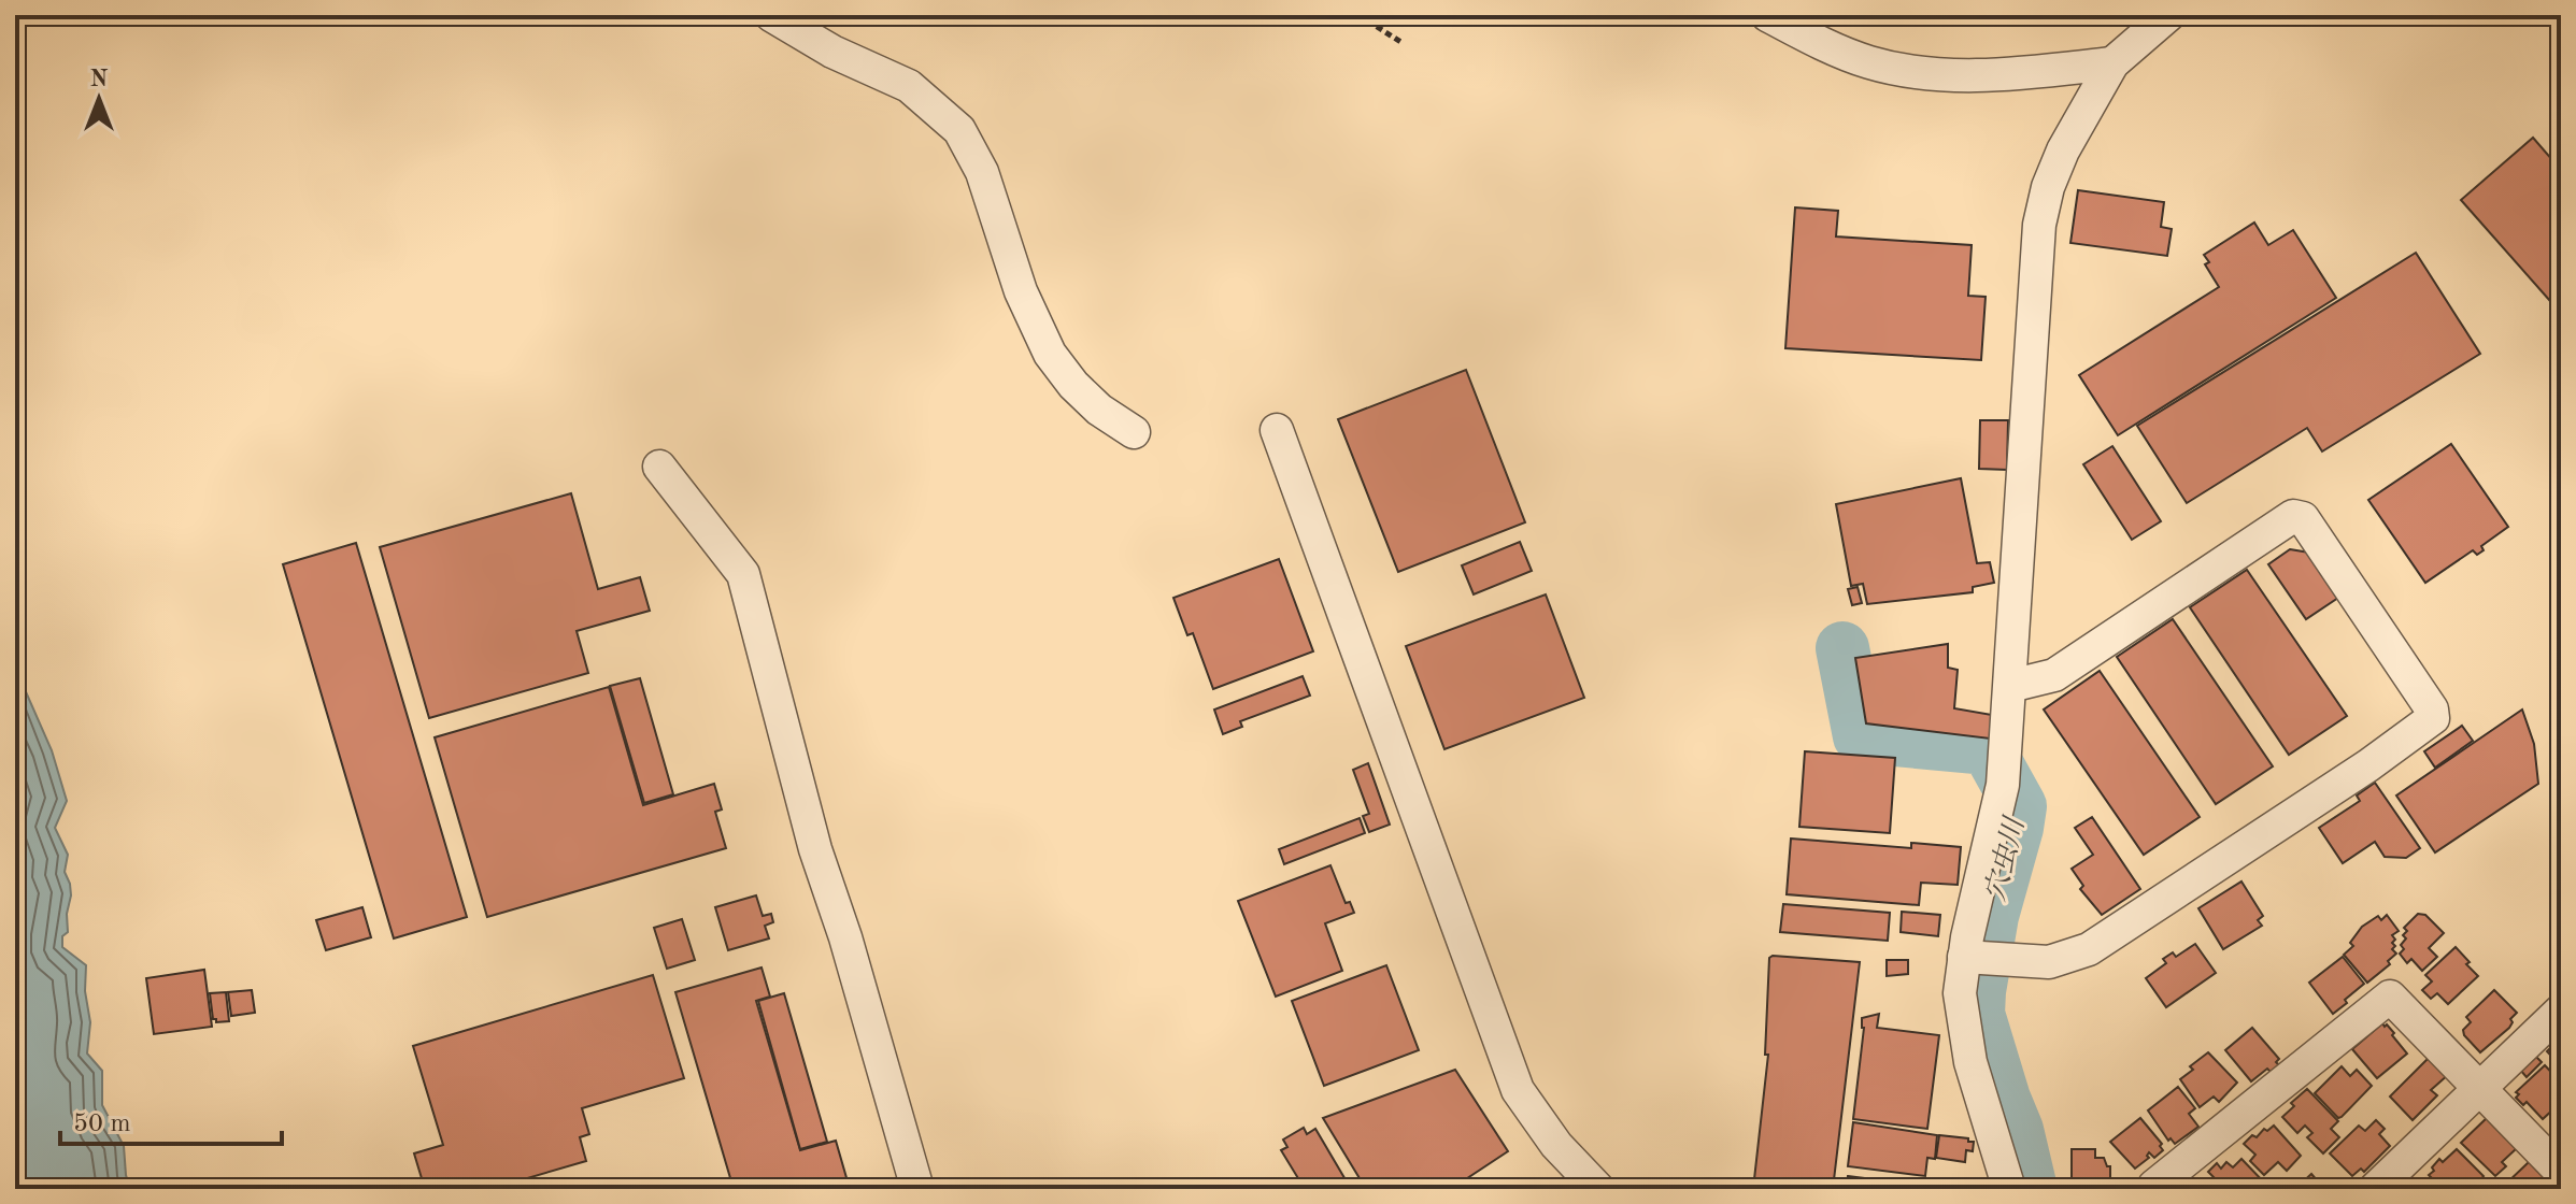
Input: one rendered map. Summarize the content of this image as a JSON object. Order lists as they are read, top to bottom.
{
  "water": ["穴虫川"],
  "scale_bar": "50 m",
  "north": "top"
}
